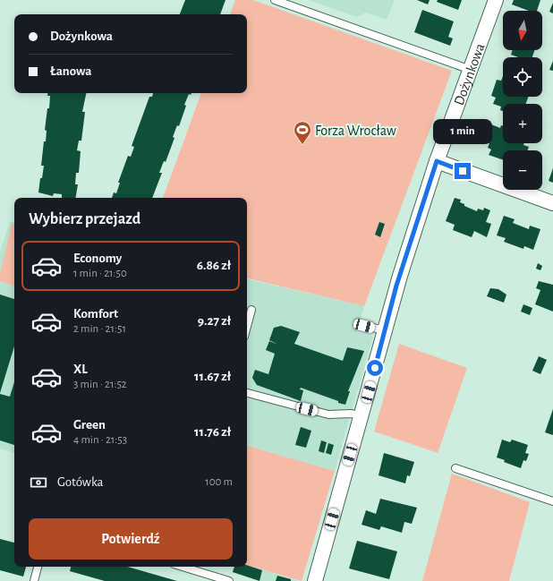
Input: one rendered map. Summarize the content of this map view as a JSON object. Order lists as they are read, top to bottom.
{
  "streets": {
    "street": ["Dożynkowa"]
  },
  "places": {
    "sports": ["Forza Wrocław"]
  },
  "north": "bottom",
  "page": {
    "map_buttons": ["+", "−"],
    "banner": ["Dożynkowa", "Łanowa"],
    "bubble": "1 min",
    "heading": "Wybierz przejazd",
    "list": [
      {
        "name": "Economy",
        "note": "1 min · 21:50",
        "value": "6.86 zł"
      },
      {
        "name": "Komfort",
        "note": "2 min · 21:51",
        "value": "9.27 zł"
      },
      {
        "name": "XL",
        "note": "3 min · 21:52",
        "value": "11.67 zł"
      },
      {
        "name": "Green",
        "note": "4 min · 21:53",
        "value": "11.76 zł"
      }
    ],
    "pay": ["Gotówka", "100 m"],
    "buttons": "Potwierdź"
  }
}
